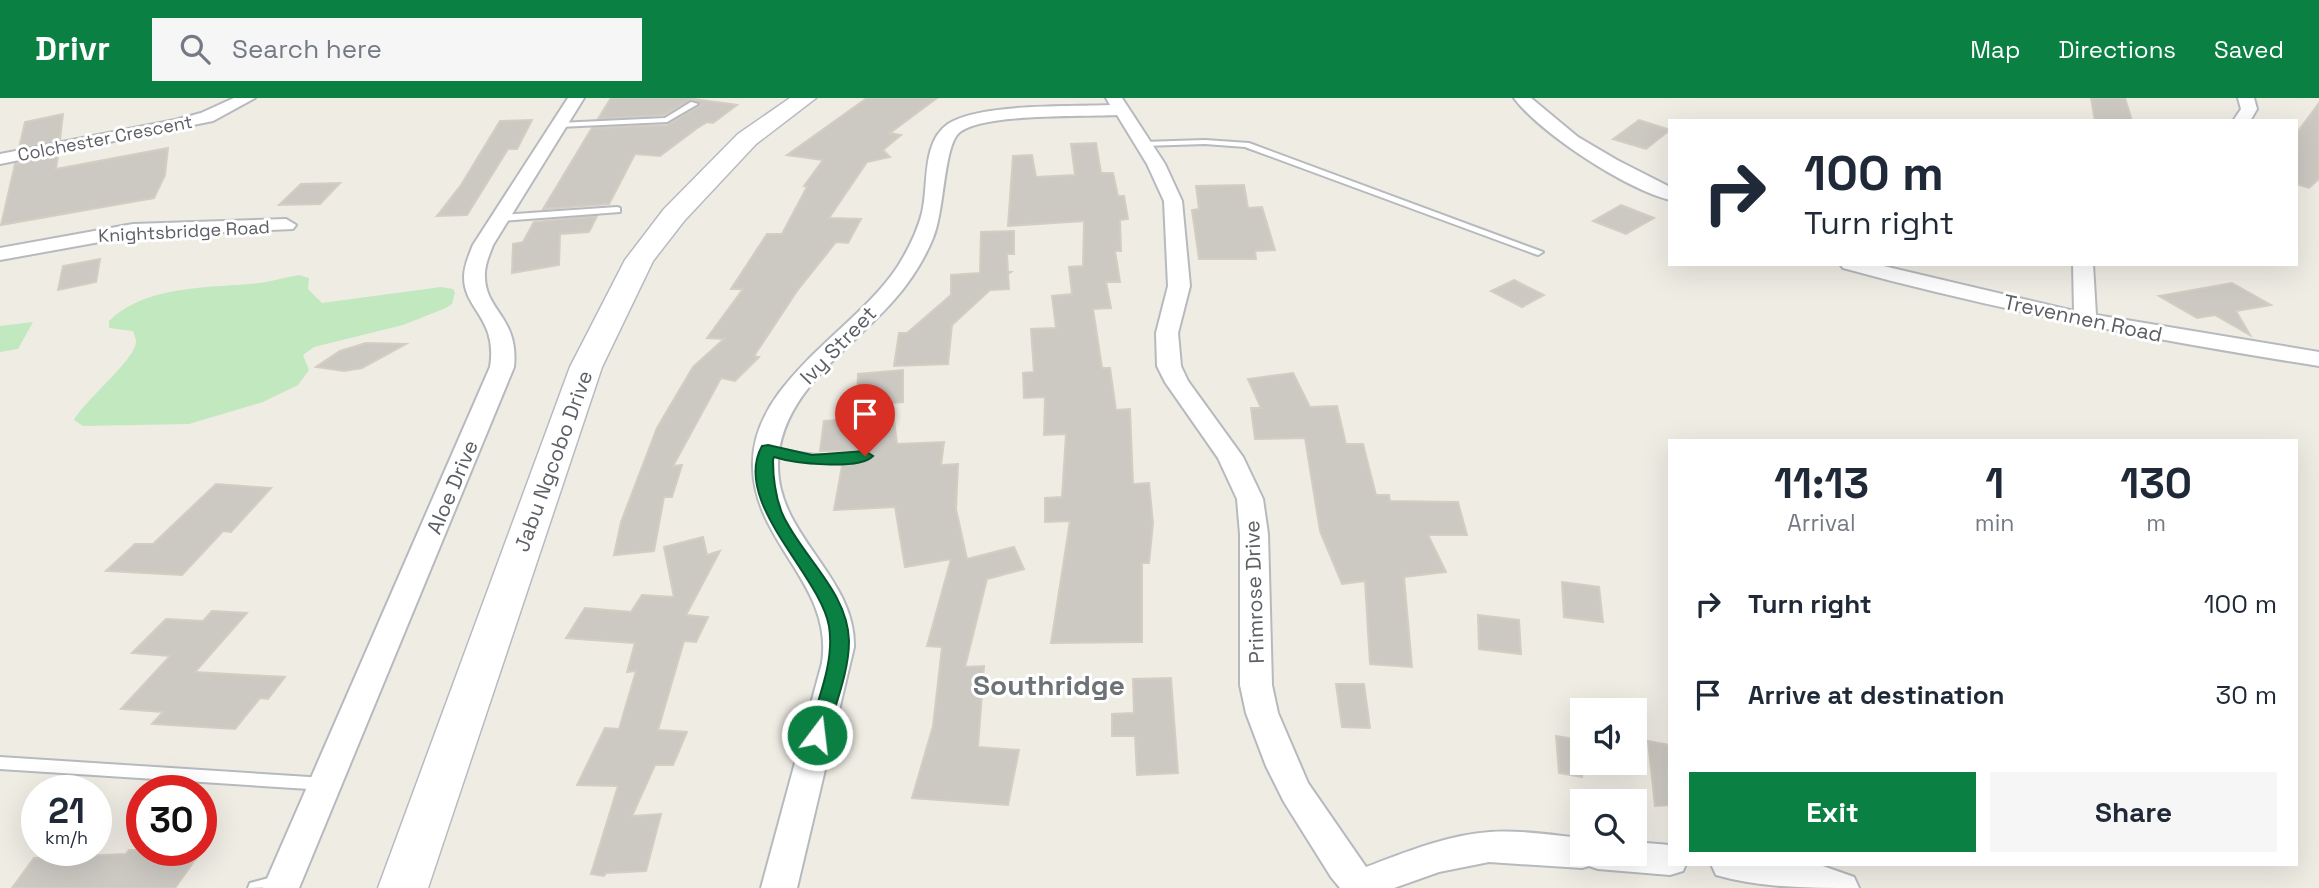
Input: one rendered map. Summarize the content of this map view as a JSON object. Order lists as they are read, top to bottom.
{
  "streets": {
    "main road": ["Jabu Ngcobo Drive"],
    "street": [
      "Colchester Crescent",
      "Knightsbridge Road",
      "Trevennen Road",
      "Ivy Street",
      "Aloe Drive",
      "Primrose Drive"
    ]
  },
  "crossings": [
    ["Ivy Street", "Primrose Drive"]
  ],
  "districts": ["Southridge"],
  "page": {
    "header": "Drivr",
    "search": "Search here",
    "nav": ["Map", "Directions", "Saved"],
    "turn": ["100 m", "Turn right"],
    "eta": [
      "11:13",
      "Arrival",
      "1",
      "min",
      "130",
      "m"
    ],
    "list": [
      {
        "name": "Turn right",
        "value": "100 m"
      },
      {
        "name": "Arrive at destination",
        "value": "30 m"
      }
    ],
    "buttons": ["Exit", "Share"],
    "speed": "21 km/h",
    "limit": "30"
  }
}
